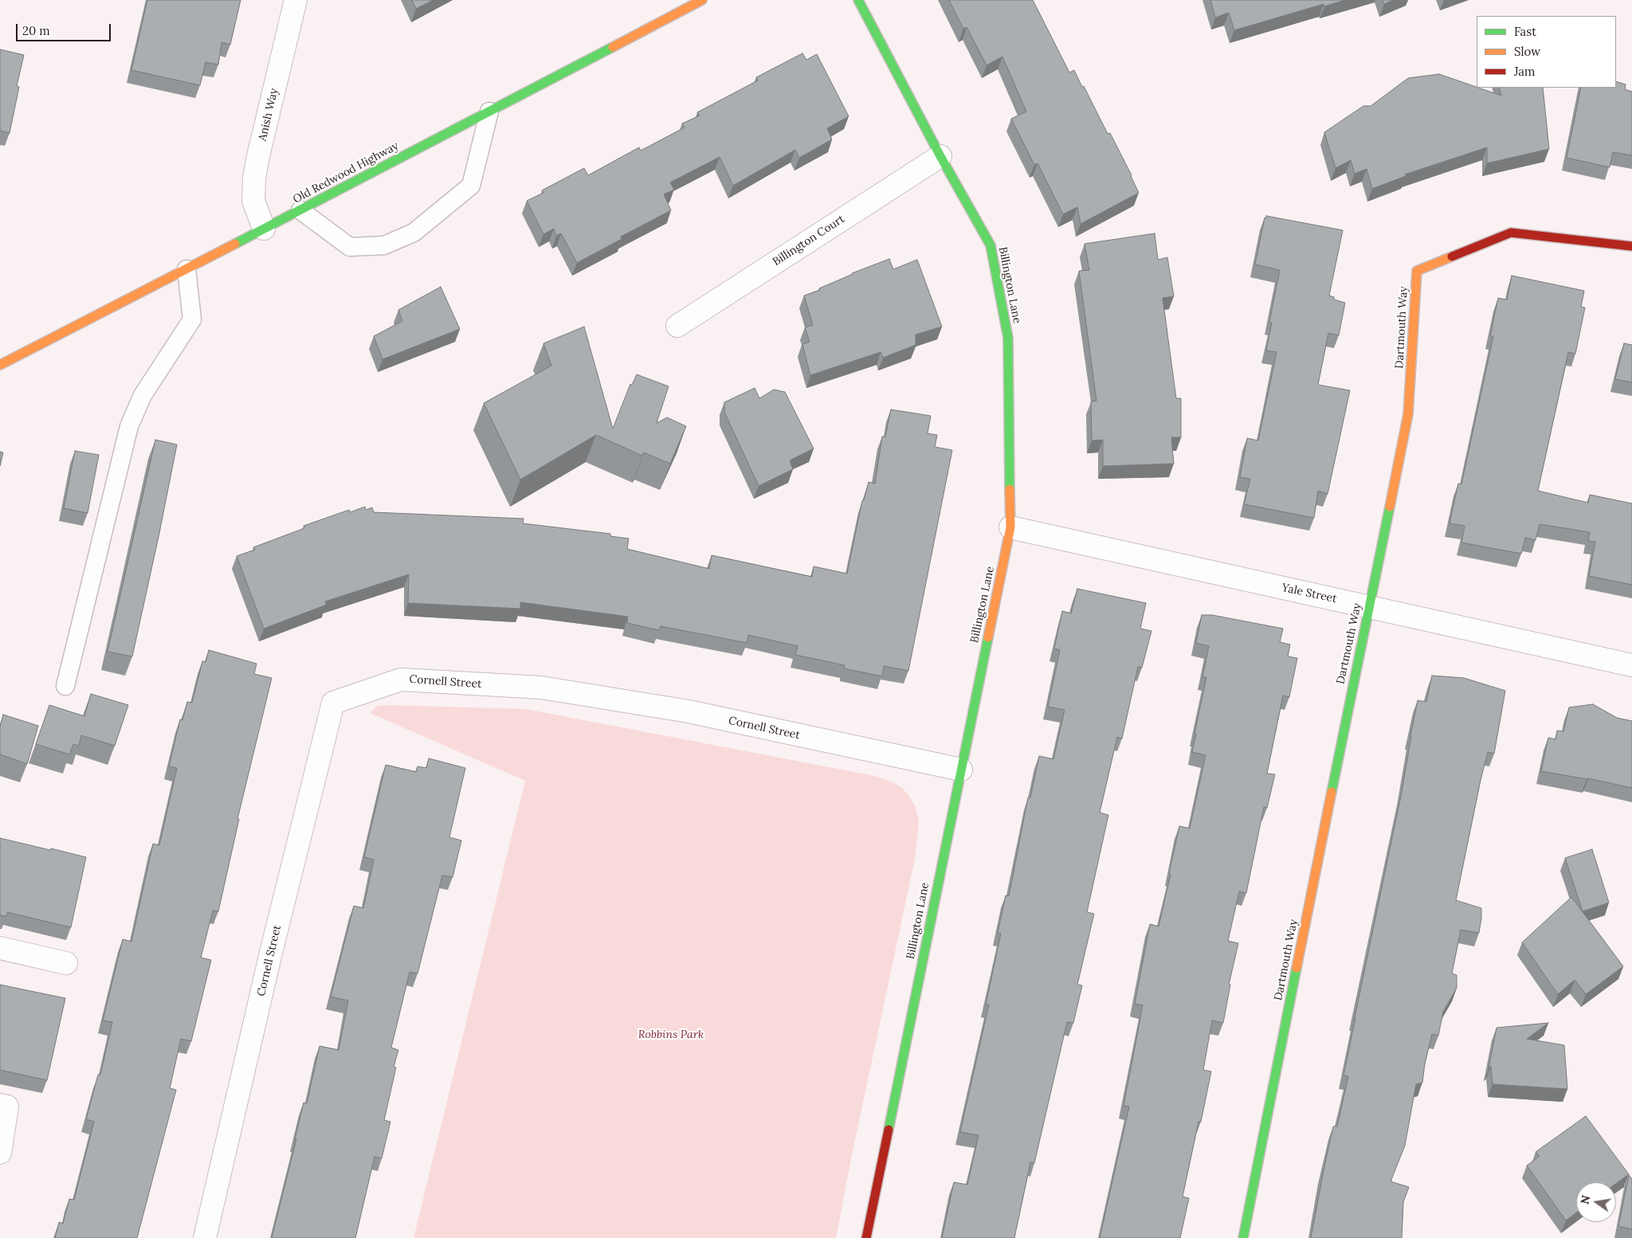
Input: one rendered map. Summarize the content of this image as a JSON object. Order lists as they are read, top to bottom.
{
  "streets": {
    "street": [
      "Anish Way",
      "Old Redwood Highway",
      "Billington Court",
      "Billington Lane",
      "Dartmouth Way",
      "Yale Street",
      "Cornell Street"
    ]
  },
  "crossings": [
    ["Anish Way", "Old Redwood Highway"],
    ["Billington Court", "Billington Lane"],
    ["Billington Lane", "Yale Street"],
    ["Billington Lane", "Cornell Street"],
    ["Dartmouth Way", "Yale Street"]
  ],
  "parks": ["Robbins Park"],
  "legend": ["Fast", "Slow", "Jam"],
  "scale_bar": "20 m",
  "north": "left"
}
